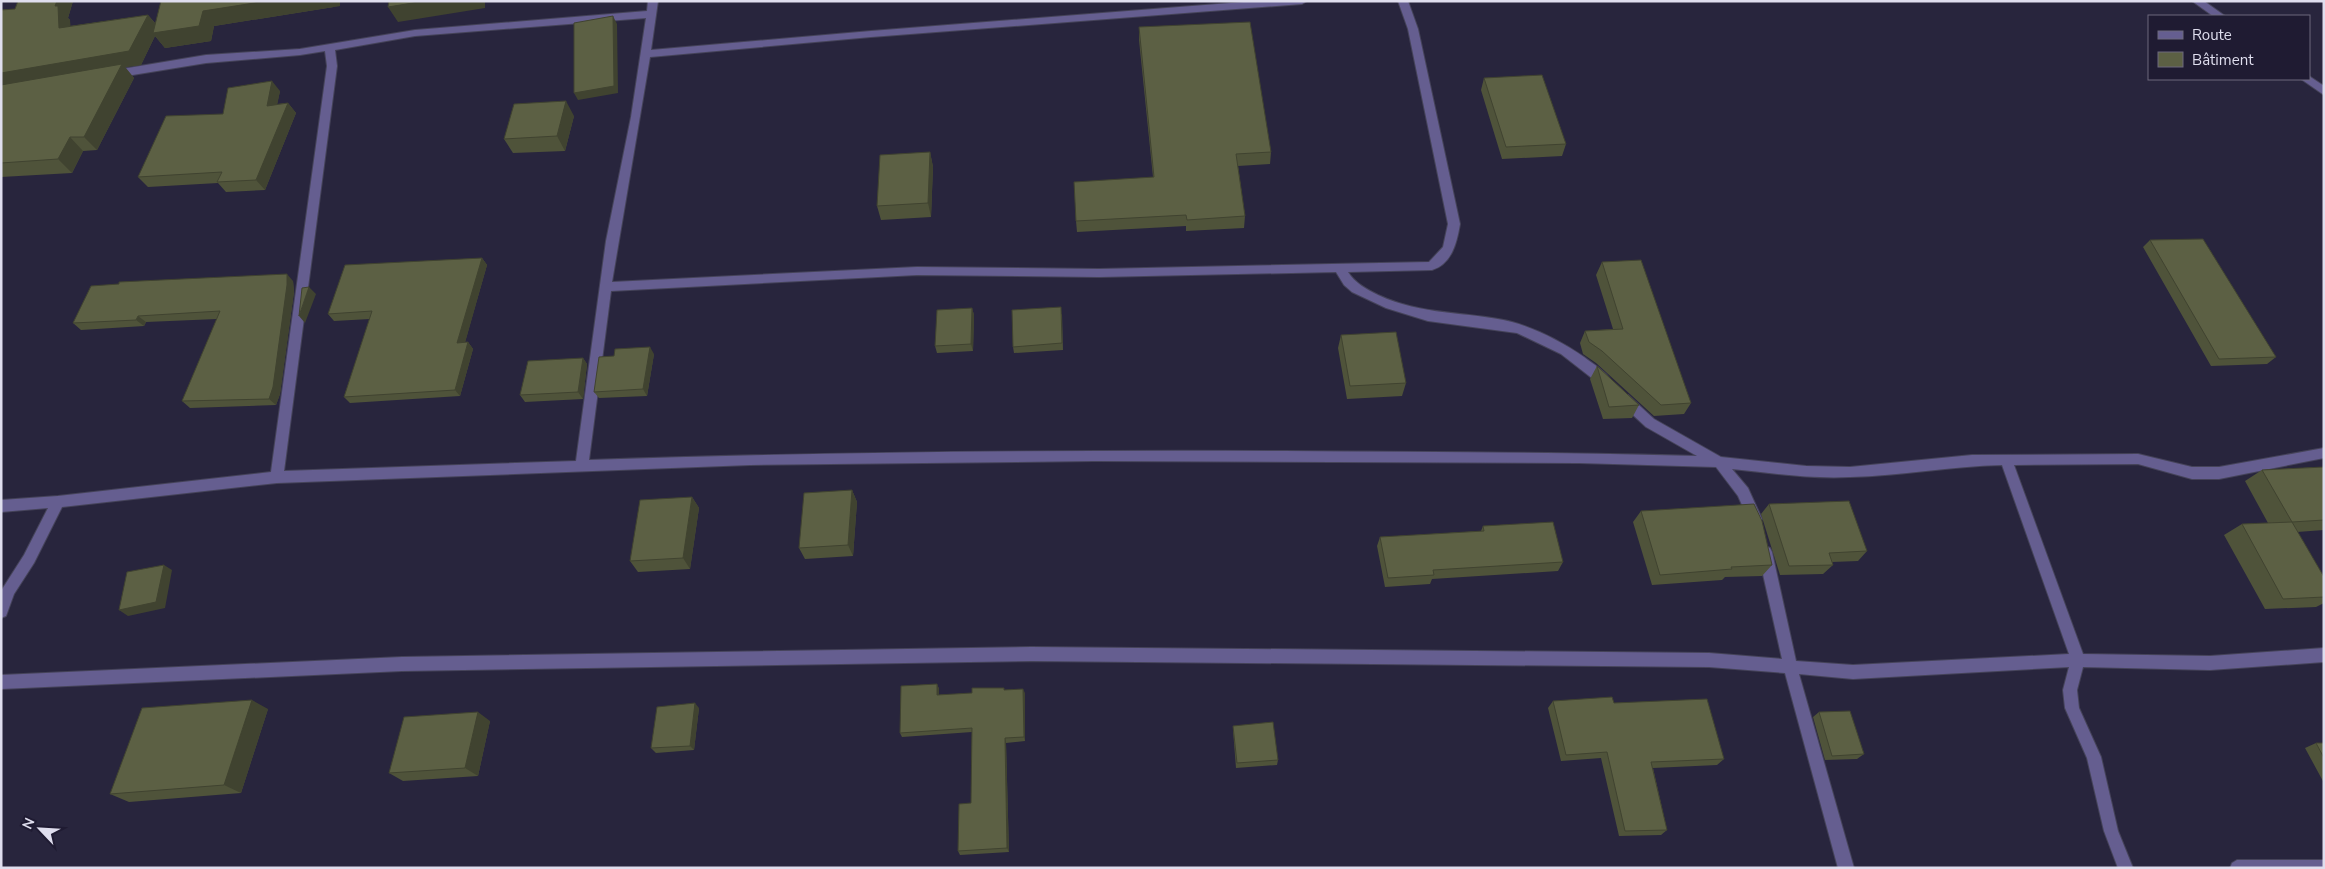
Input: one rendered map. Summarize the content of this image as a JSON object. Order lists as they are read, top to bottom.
{
  "legend": ["Route", "Bâtiment"],
  "north": "top left"
}
